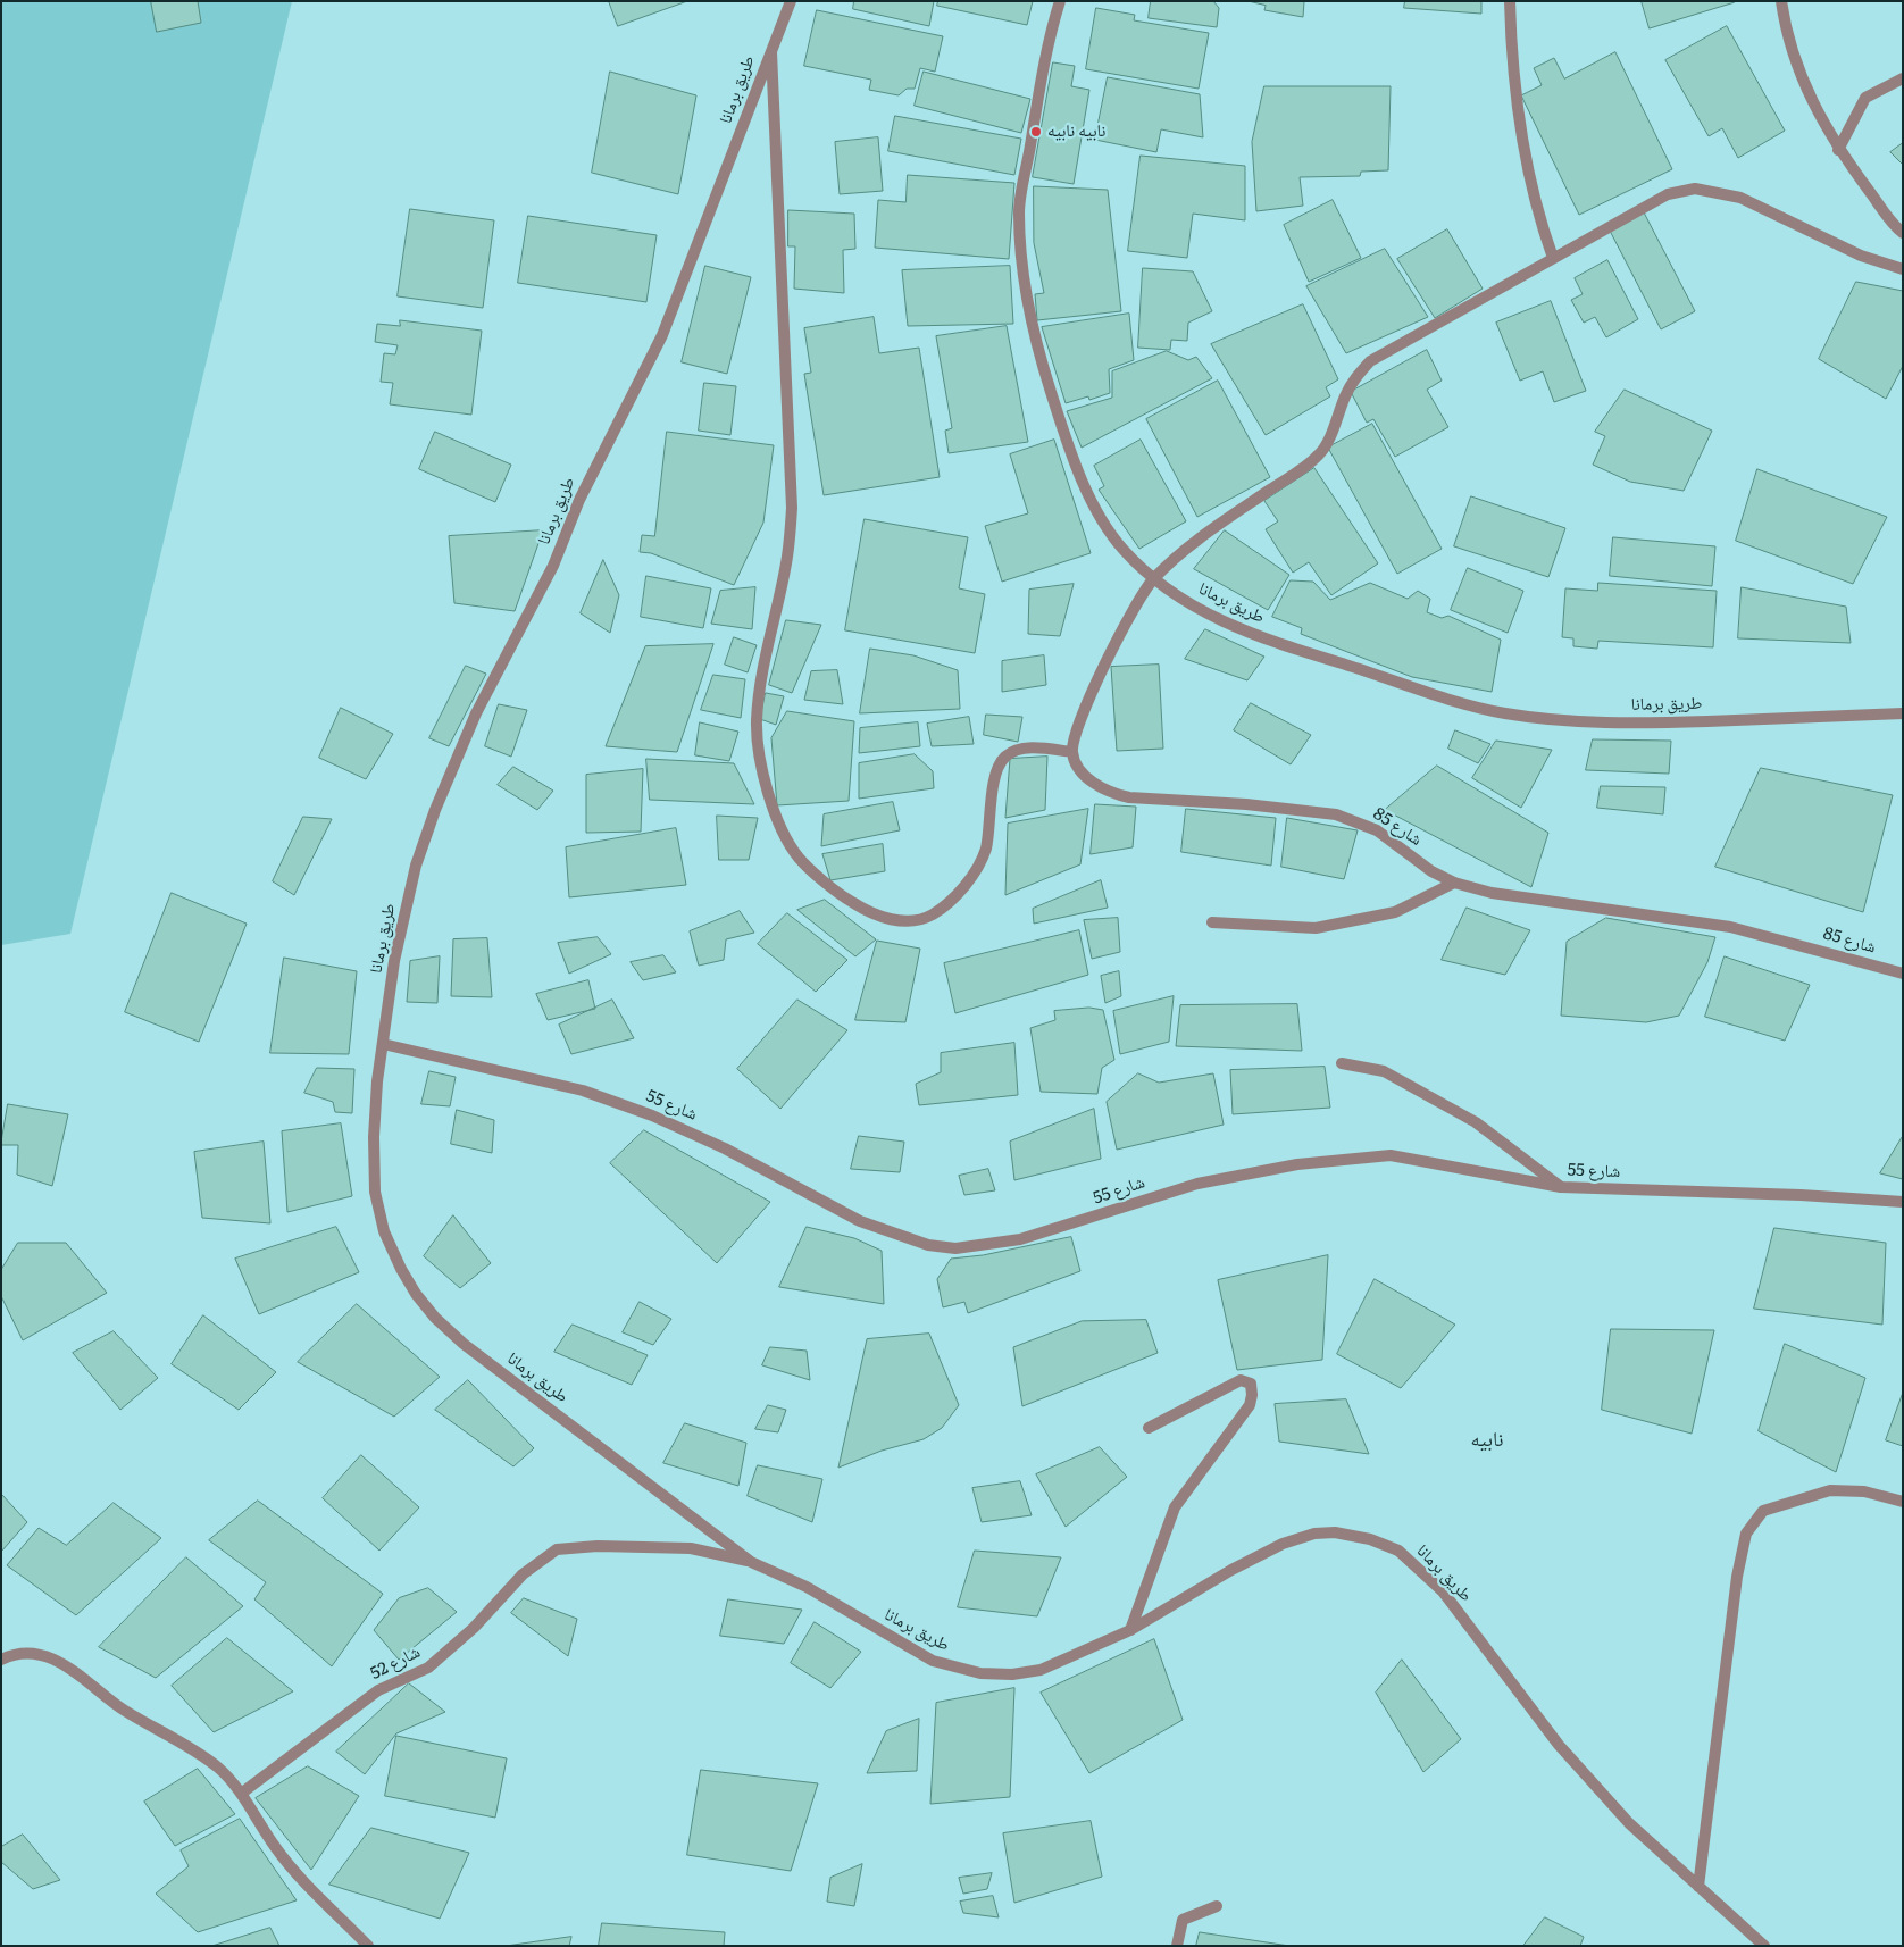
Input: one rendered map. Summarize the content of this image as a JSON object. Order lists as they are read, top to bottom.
{
  "streets": {
    "street": [
      "طريق برمانا",
      "شارع 85",
      "شارع 55",
      "شارع 52"
    ]
  },
  "crossings": [
    ["طريق برمانا", "شارع 55"],
    ["طريق برمانا", "شارع 52"]
  ],
  "districts": ["نابيه"],
  "places": ["نابيه نابيه"]
}
